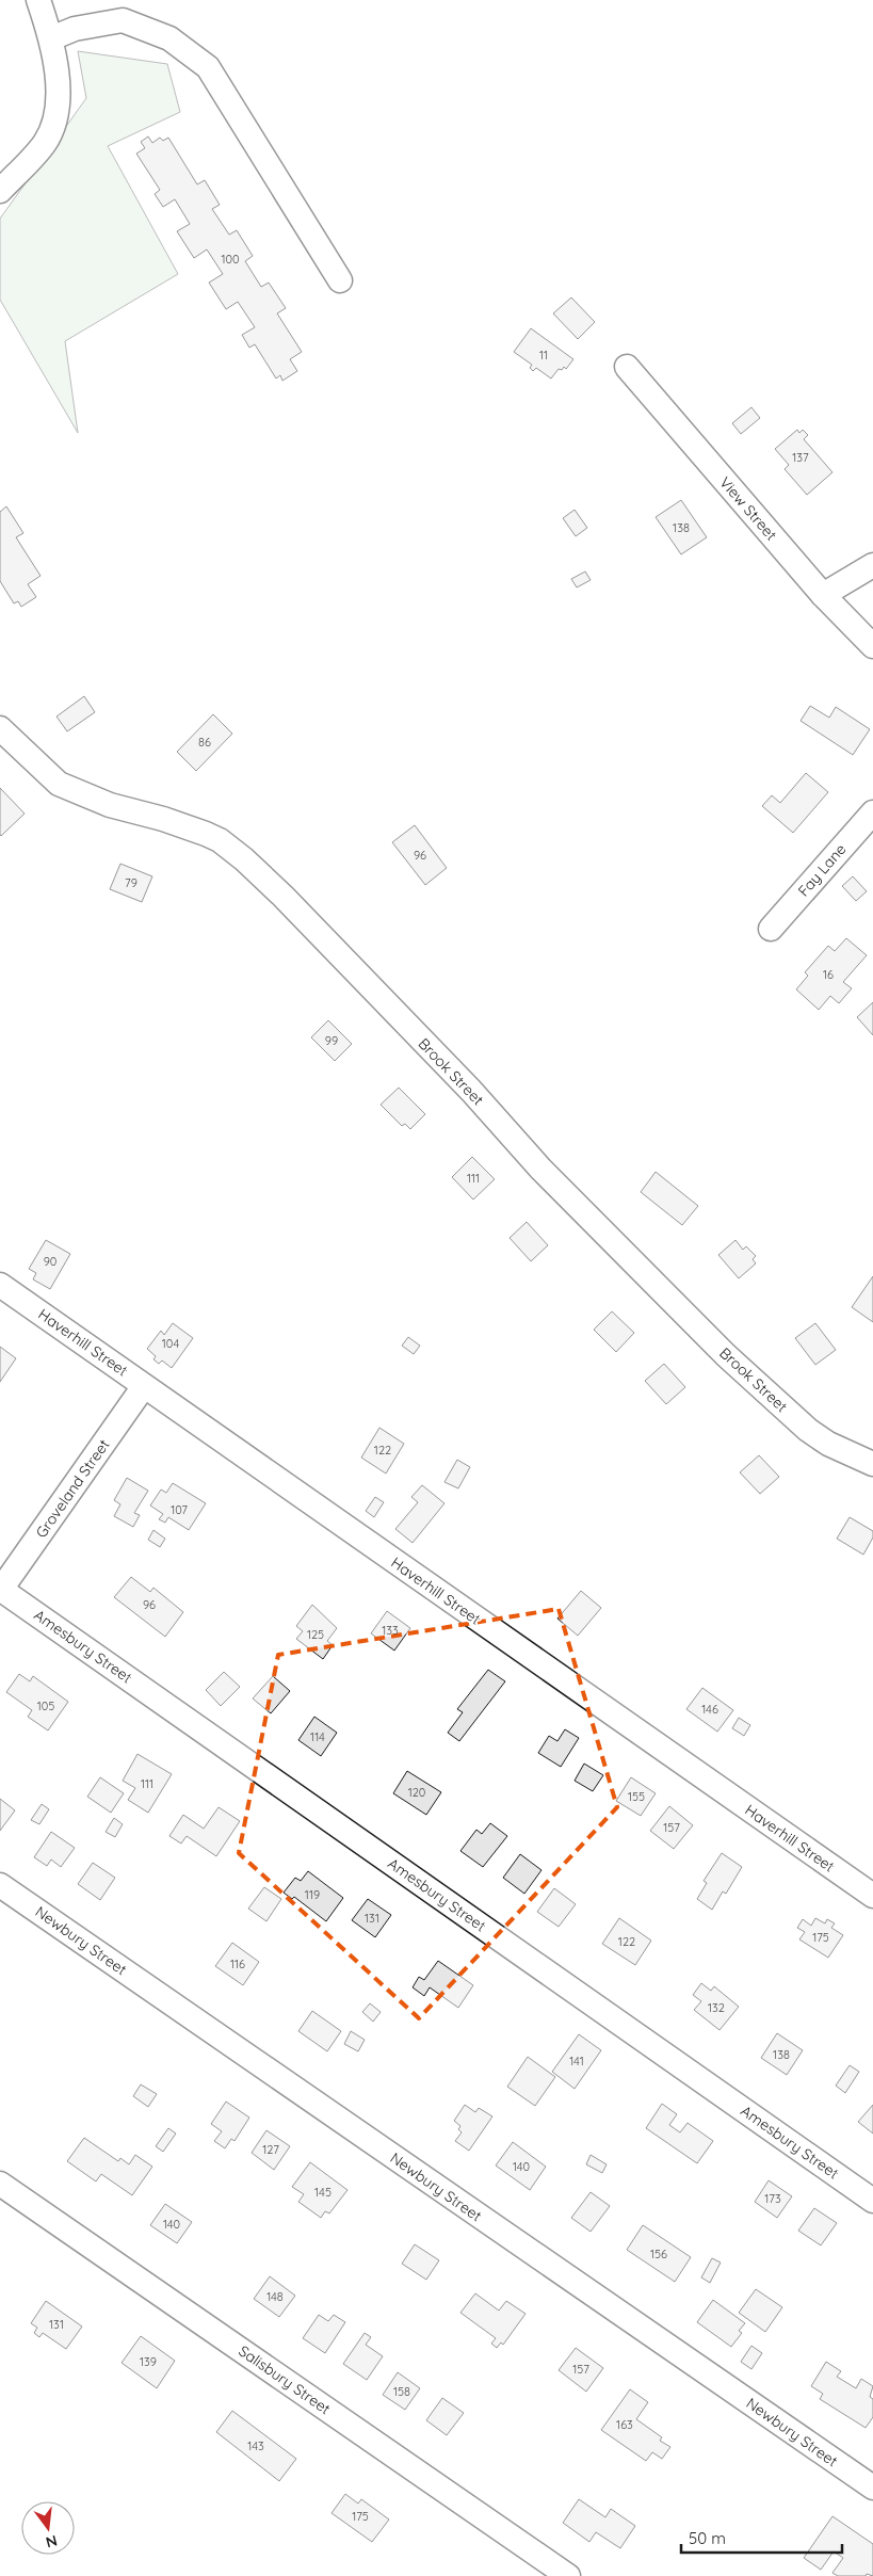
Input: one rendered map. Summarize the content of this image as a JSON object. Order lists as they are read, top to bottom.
{
  "streets": {
    "street": [
      "View Street",
      "Fay Lane",
      "Brook Street",
      "Haverhill Street",
      "Groveland Street",
      "Amesbury Street",
      "Newbury Street",
      "Salisbury Street"
    ]
  },
  "crossings": [
    ["Haverhill Street", "Groveland Street"],
    ["Groveland Street", "Amesbury Street"]
  ],
  "house_numbers": [
    "100",
    "11",
    "137",
    "138",
    "86",
    "96",
    "79",
    "16",
    "99",
    "111",
    "90",
    "104",
    "122",
    "107",
    "96",
    "133",
    "125",
    "105",
    "146",
    "114",
    "111",
    "120",
    "155",
    "157",
    "119",
    "131",
    "175",
    "122",
    "116",
    "132",
    "138",
    "141",
    "127",
    "140",
    "145",
    "173",
    "140",
    "156",
    "148",
    "131",
    "139",
    "157",
    "158",
    "163",
    "143",
    "175"
  ],
  "scale_bar": "50 m",
  "north": "bottom"
}
